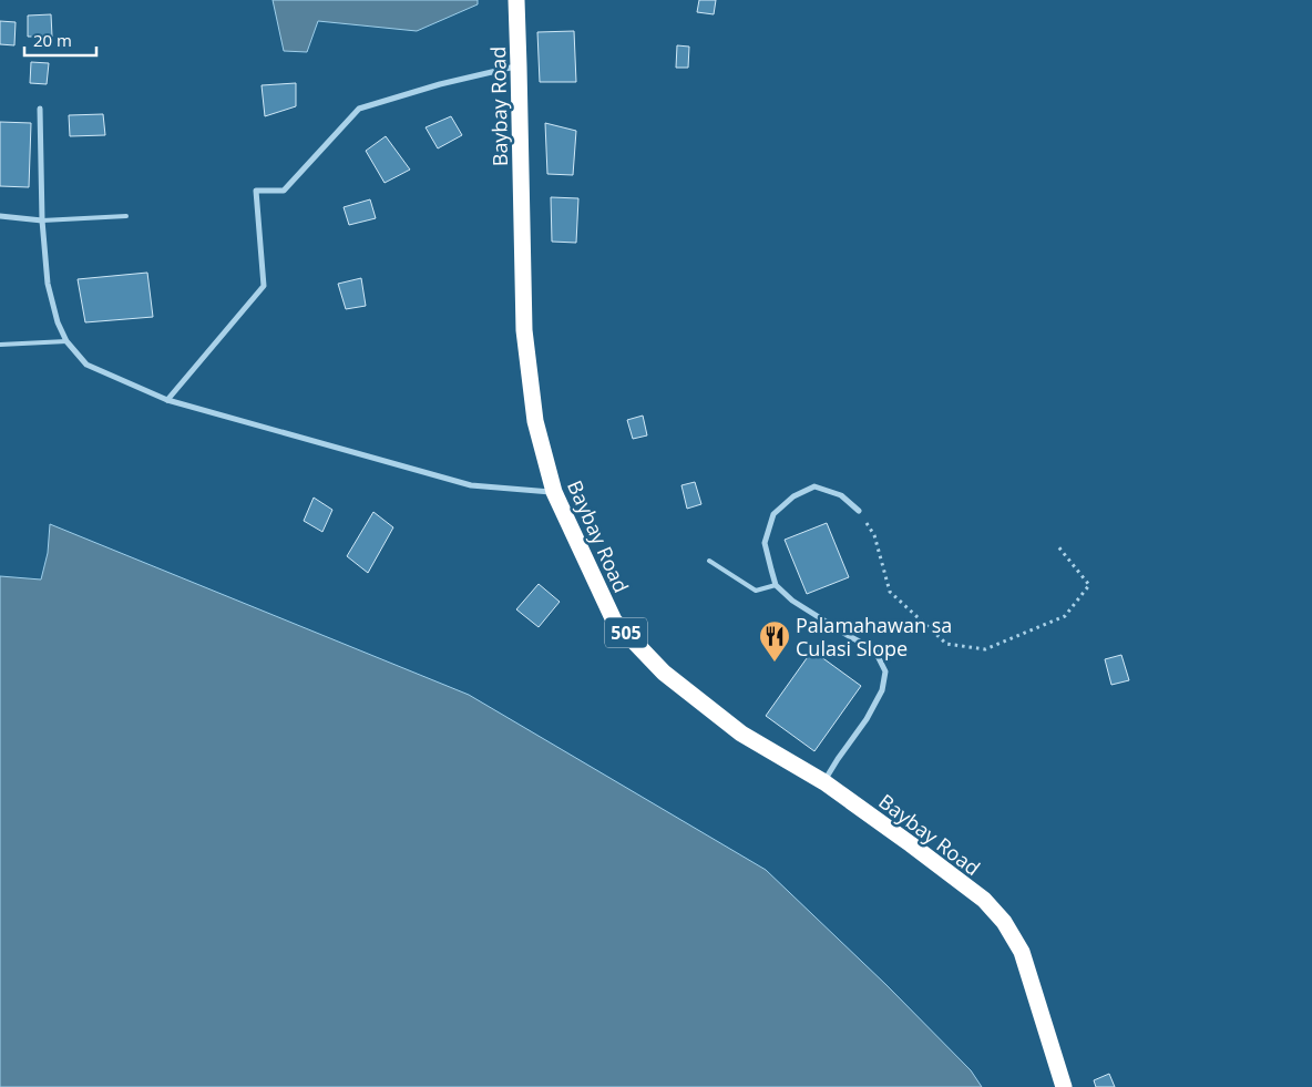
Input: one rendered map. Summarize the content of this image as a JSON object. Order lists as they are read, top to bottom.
{
  "streets": {
    "highway": ["Baybay Road", "505"]
  },
  "places": {
    "restaurant": ["Palamahawan sa Culasi Slope"]
  },
  "scale_bar": "20 m"
}
